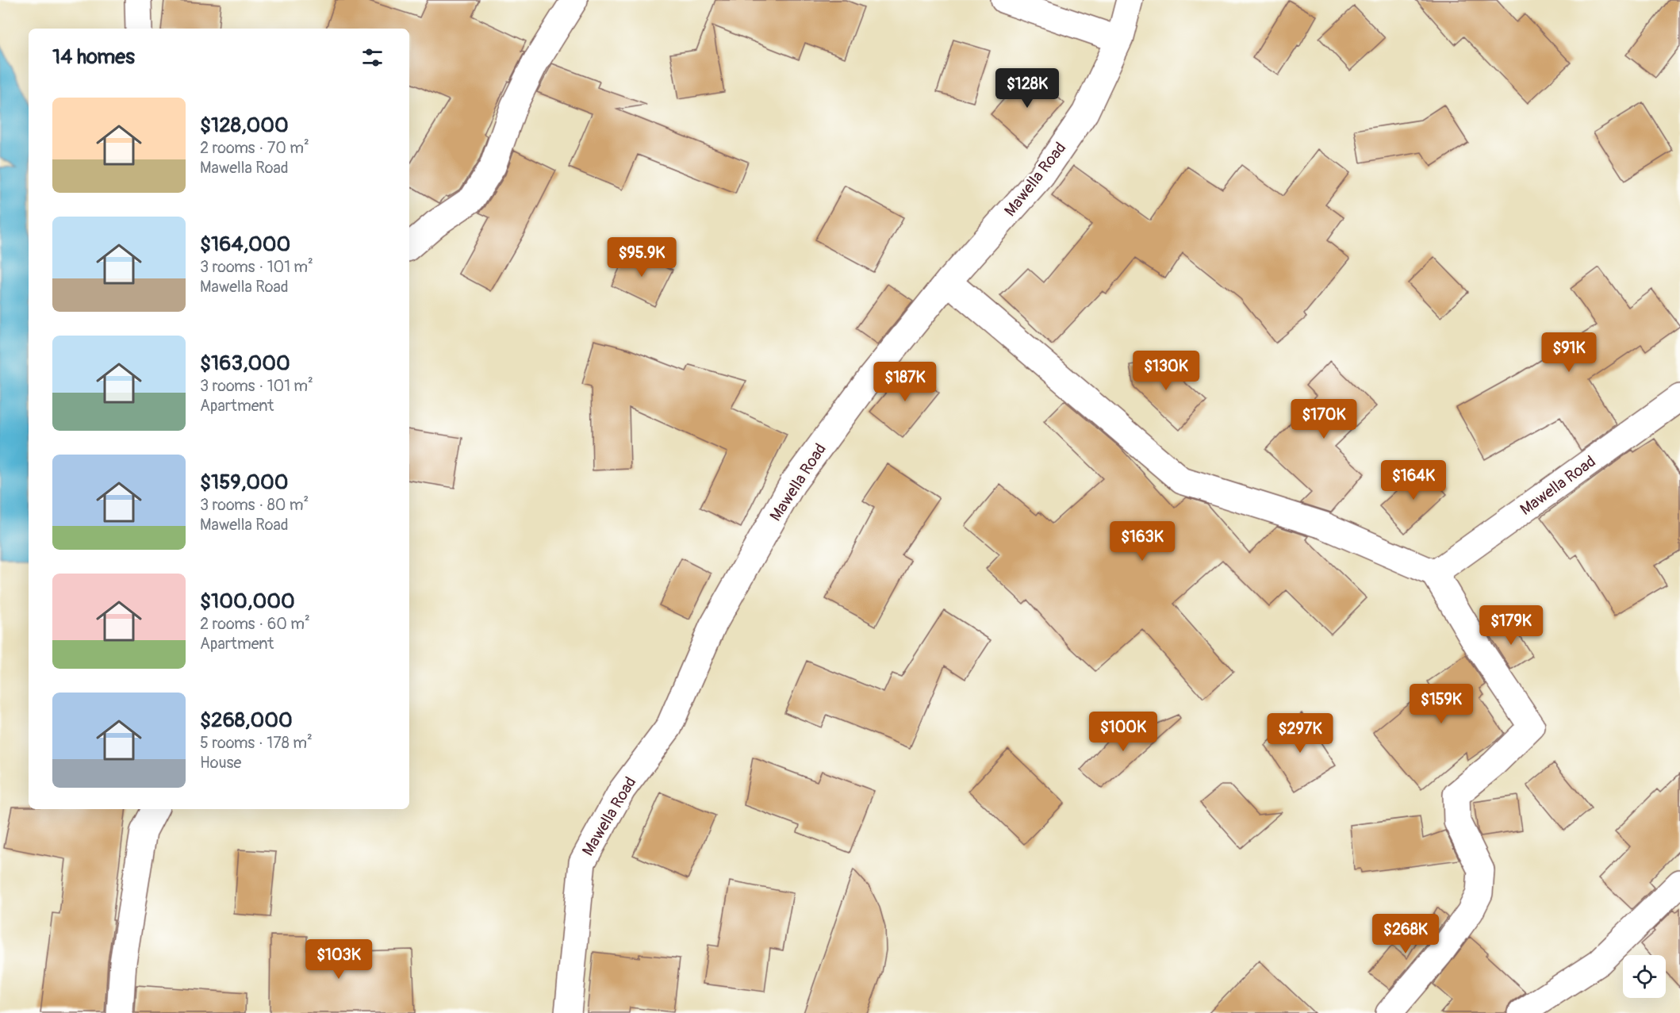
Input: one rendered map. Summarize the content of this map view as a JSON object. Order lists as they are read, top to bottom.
{
  "streets": {
    "street": ["Mawella Road"]
  },
  "page": {
    "heading": "14 homes",
    "price": [
      "$128K",
      "$95.9K",
      "$91K",
      "$130K",
      "$187K",
      "$170K",
      "$164K",
      "$163K",
      "$179K",
      "$159K",
      "$100K",
      "$297K",
      "$268K",
      "$103K"
    ],
    "list": [
      {
        "name": "$128,000",
        "note": "2 rooms · 70 m² · Mawella Road"
      },
      {
        "name": "$164,000",
        "note": "3 rooms · 101 m² · Mawella Road"
      },
      {
        "name": "$163,000",
        "note": "3 rooms · 101 m² · Apartment"
      },
      {
        "name": "$159,000",
        "note": "3 rooms · 80 m² · Mawella Road"
      },
      {
        "name": "$100,000",
        "note": "2 rooms · 60 m² · Apartment"
      },
      {
        "name": "$268,000",
        "note": "5 rooms · 178 m² · House"
      }
    ]
  }
}
